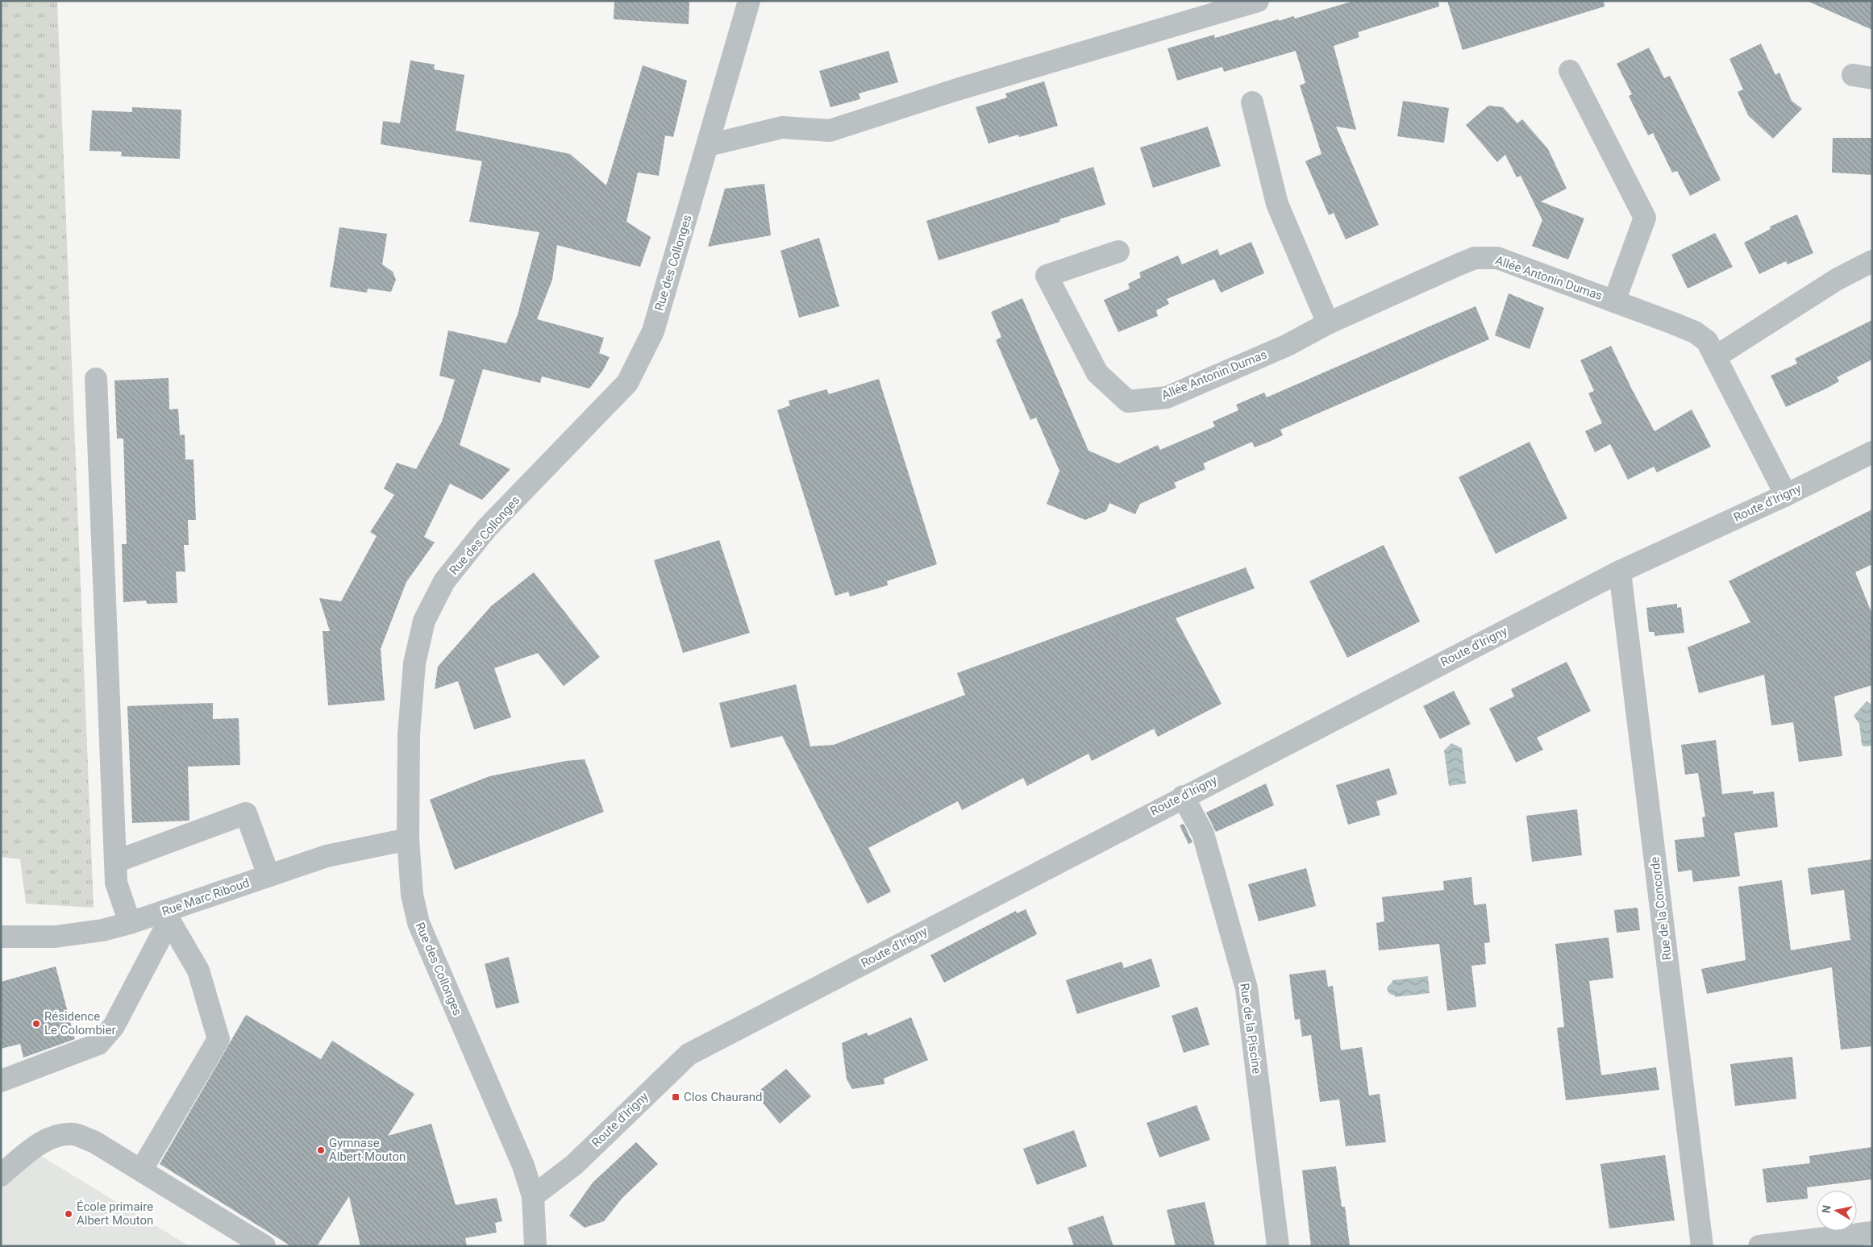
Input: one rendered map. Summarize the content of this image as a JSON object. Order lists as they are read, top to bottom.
{
  "streets": {
    "street": [
      "Rue des Collonges",
      "Allée Antonin Dumas",
      "Route d'Irigny",
      "Rue Marc Riboud",
      "Rue de la Concorde",
      "Rue de la Piscine"
    ]
  },
  "crossings": [
    ["Rue des Collonges", "Route d'Irigny"],
    ["Rue des Collonges", "Rue Marc Riboud"],
    ["Allée Antonin Dumas", "Route d'Irigny"],
    ["Route d'Irigny", "Rue de la Concorde"],
    ["Route d'Irigny", "Rue de la Piscine"]
  ],
  "places": {
    "other": ["Résidence Le Colombier", "Gymnase Albert Mouton", "École primaire Albert Mouton"],
    "transit": ["Clos Chaurand"]
  },
  "north": "left"
}
